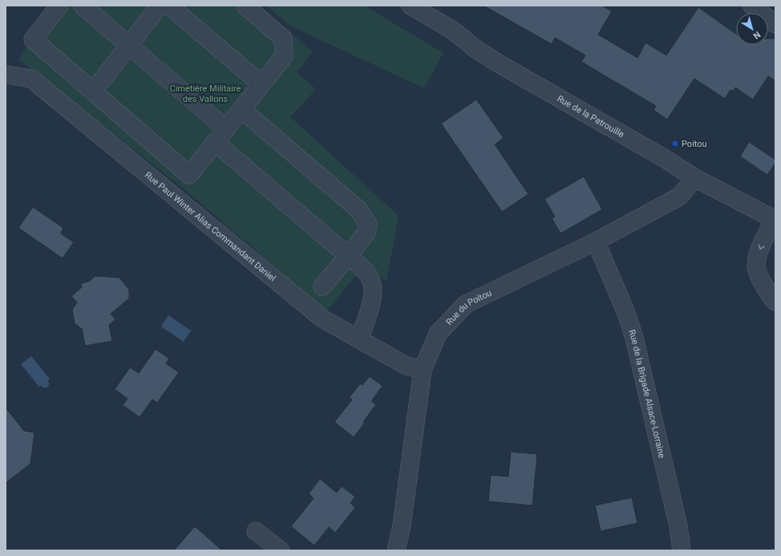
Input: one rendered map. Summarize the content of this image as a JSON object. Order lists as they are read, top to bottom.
{
  "streets": {
    "street": [
      "Rue de la Patrouille",
      "Rue Paul Winter Alias Commandant Daniel",
      "Rue du Poitou",
      "Rue de la Brigade Alsace-Lorraine"
    ]
  },
  "crossings": [
    ["Rue de la Patrouille", "Rue du Poitou"],
    ["Rue Paul Winter Alias Commandant Daniel", "Rue du Poitou"],
    ["Rue du Poitou", "Rue de la Brigade Alsace-Lorraine"]
  ],
  "parks": ["Cimetière Militaire des Vallons"],
  "places": {
    "transit": ["Poitou"]
  },
  "north": "bottom right"
}
